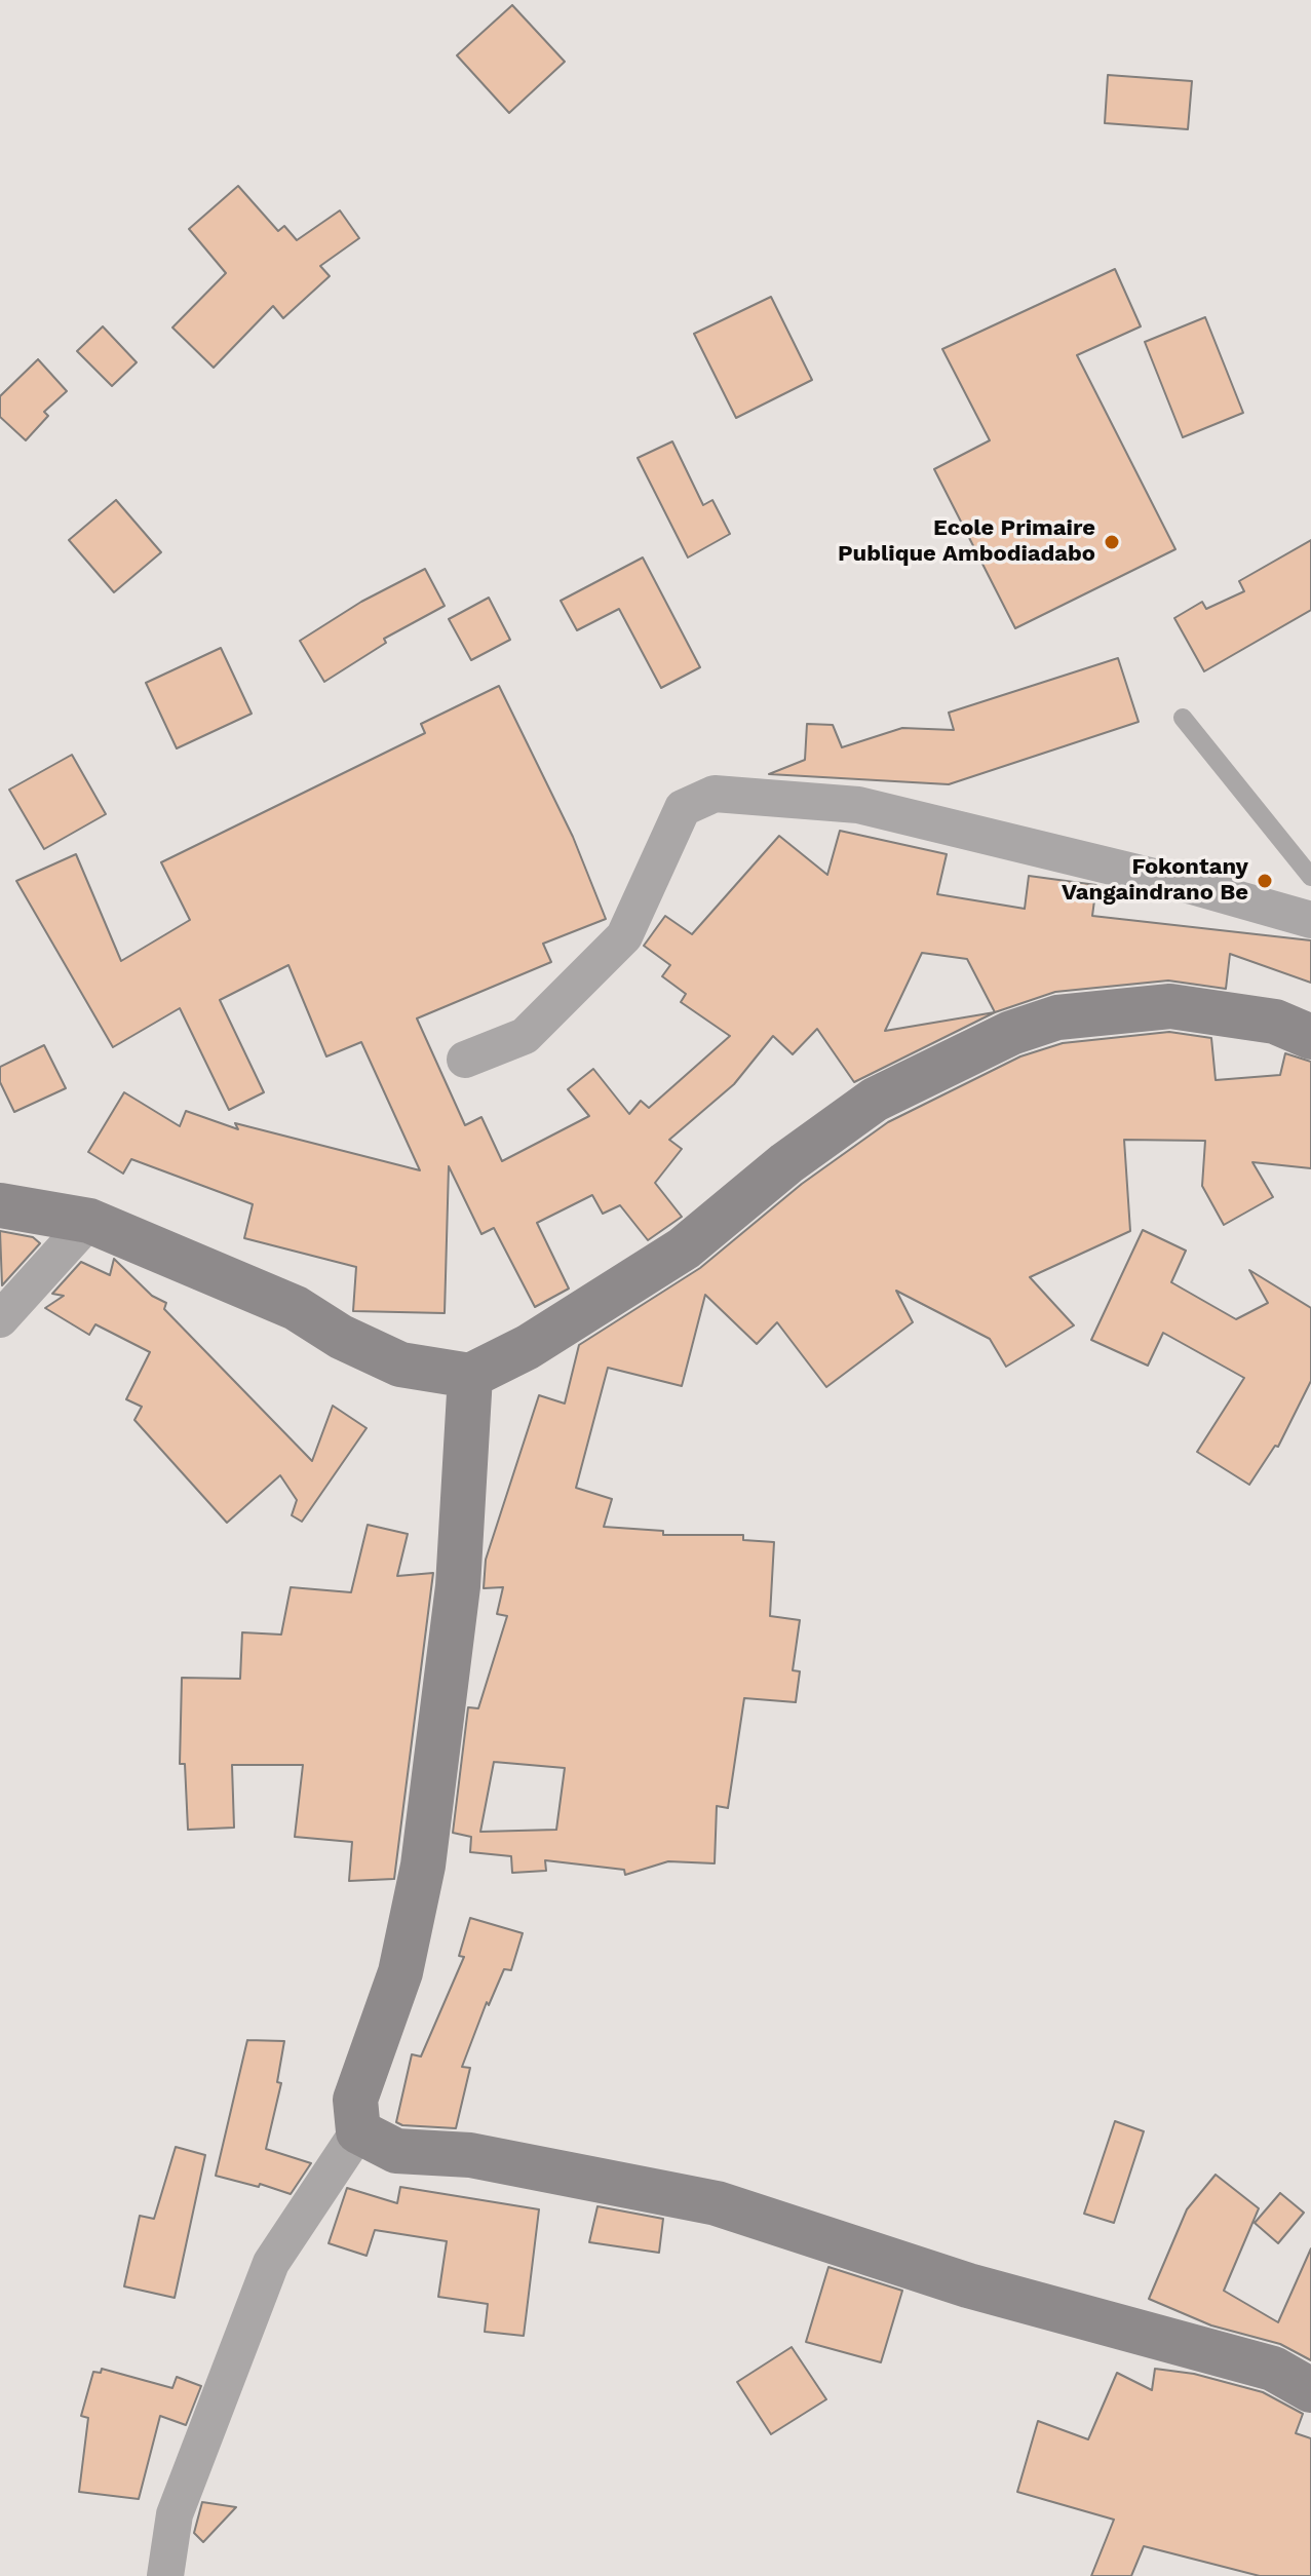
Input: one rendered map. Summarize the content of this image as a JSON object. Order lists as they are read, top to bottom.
{
  "places": ["Ecole Primaire Publique Ambodiadabo", "Fokontany Vangaindrano Be"]
}
